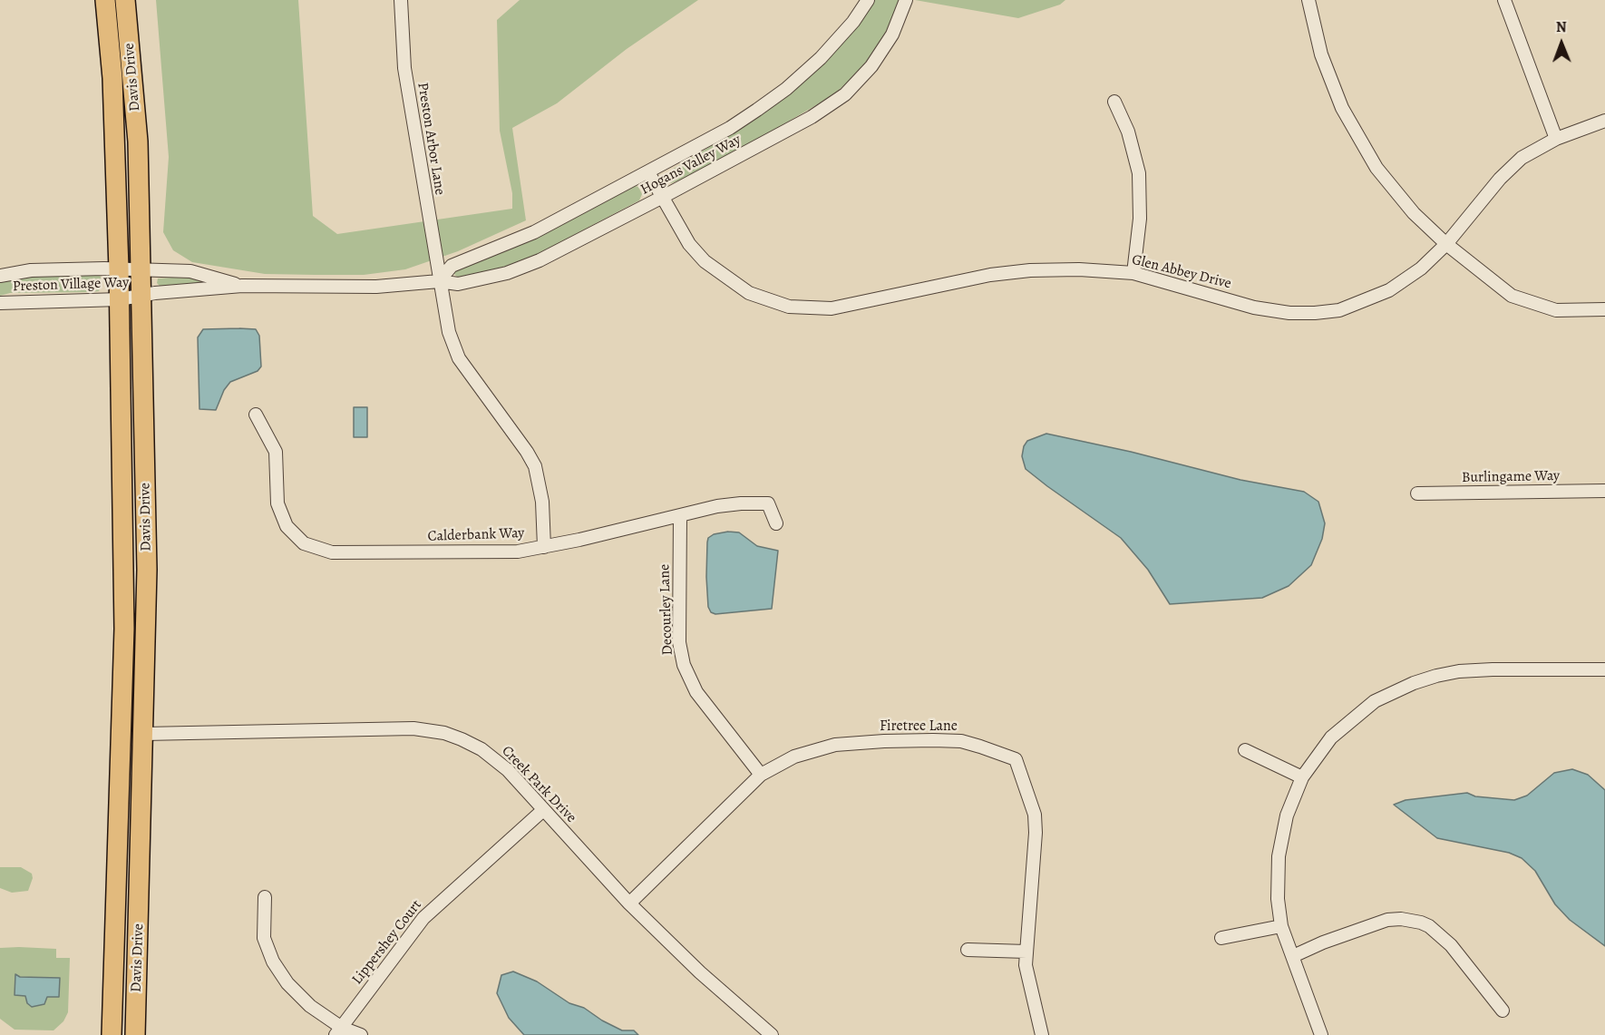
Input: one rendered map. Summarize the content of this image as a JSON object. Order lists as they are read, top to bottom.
{
  "streets": {
    "main road": ["Davis Drive"],
    "street": [
      "Preston Arbor Lane",
      "Hogans Valley Way",
      "Glen Abbey Drive",
      "Preston Village Way",
      "Burlingame Way",
      "Calderbank Way",
      "Decourley Lane",
      "Firetree Lane",
      "Creek Park Drive",
      "Lippershey Court"
    ]
  },
  "crossings": [
    ["Davis Drive", "Hogans Valley Way"],
    ["Davis Drive", "Preston Village Way"],
    ["Davis Drive", "Creek Park Drive"],
    ["Preston Arbor Lane", "Hogans Valley Way"],
    ["Preston Arbor Lane", "Calderbank Way"],
    ["Hogans Valley Way", "Glen Abbey Drive"],
    ["Hogans Valley Way", "Preston Village Way"],
    ["Calderbank Way", "Decourley Lane"],
    ["Decourley Lane", "Firetree Lane"],
    ["Firetree Lane", "Creek Park Drive"],
    ["Creek Park Drive", "Lippershey Court"]
  ],
  "north": "top"
}
